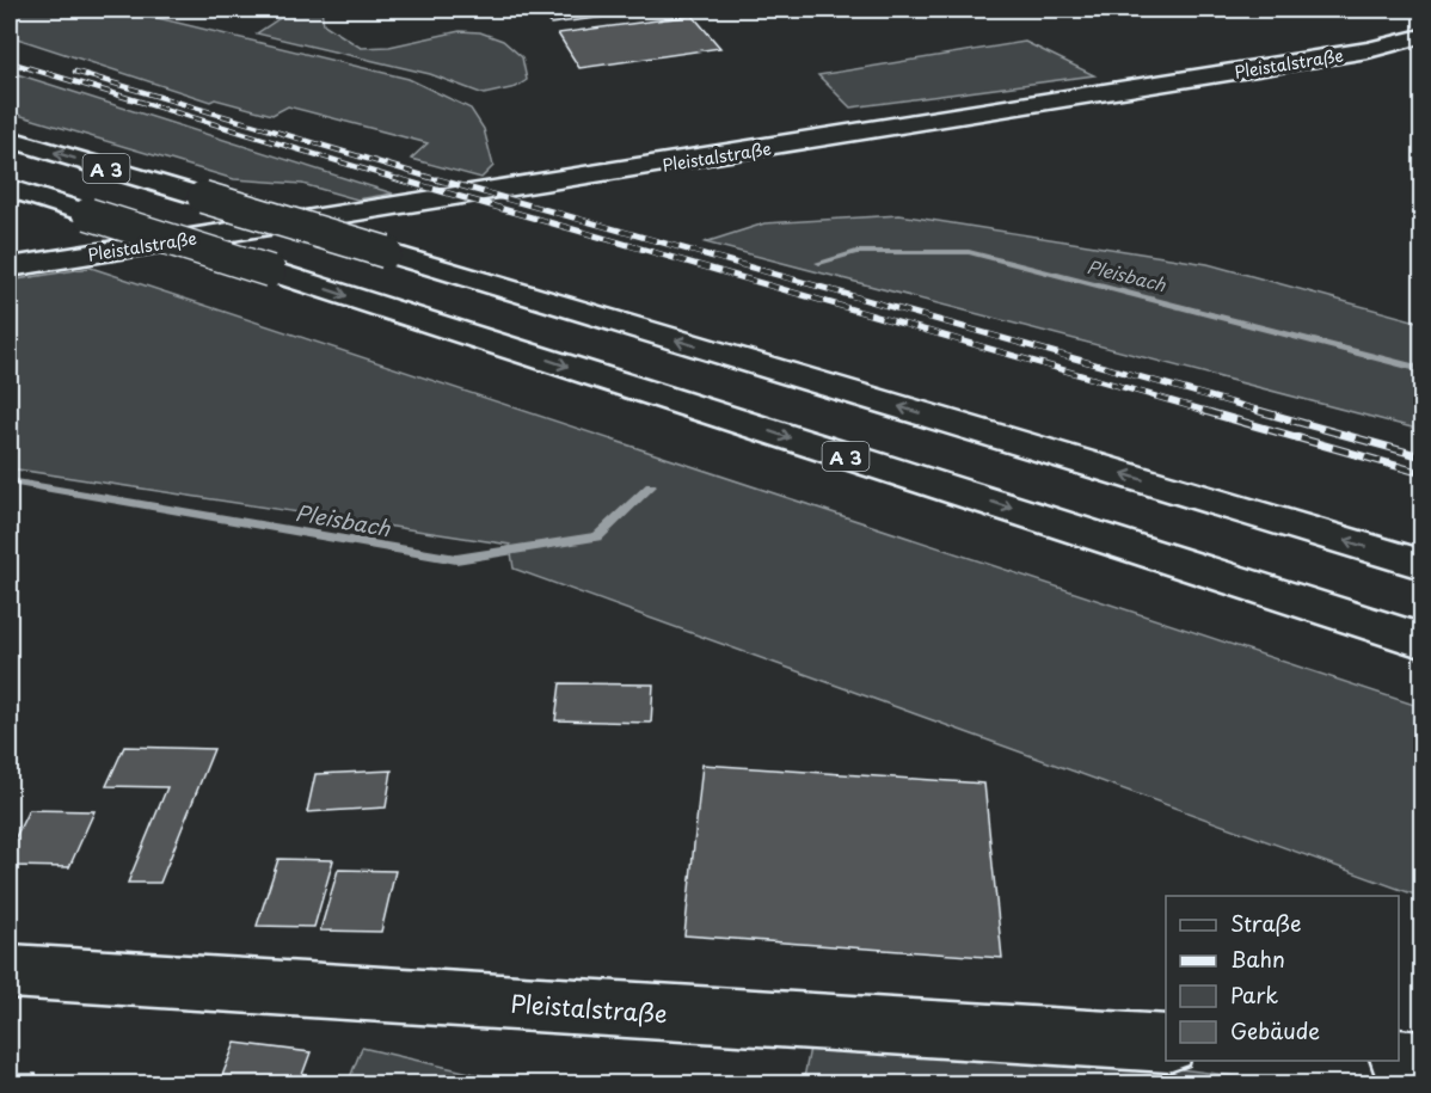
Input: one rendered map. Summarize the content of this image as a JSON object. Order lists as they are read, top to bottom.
{
  "streets": {
    "main road": ["Pleistalstraße", "A 3"]
  },
  "water": ["Pleisbach"],
  "legend": [
    "Straße",
    "Bahn",
    "Park",
    "Gebäude"
  ]
}
